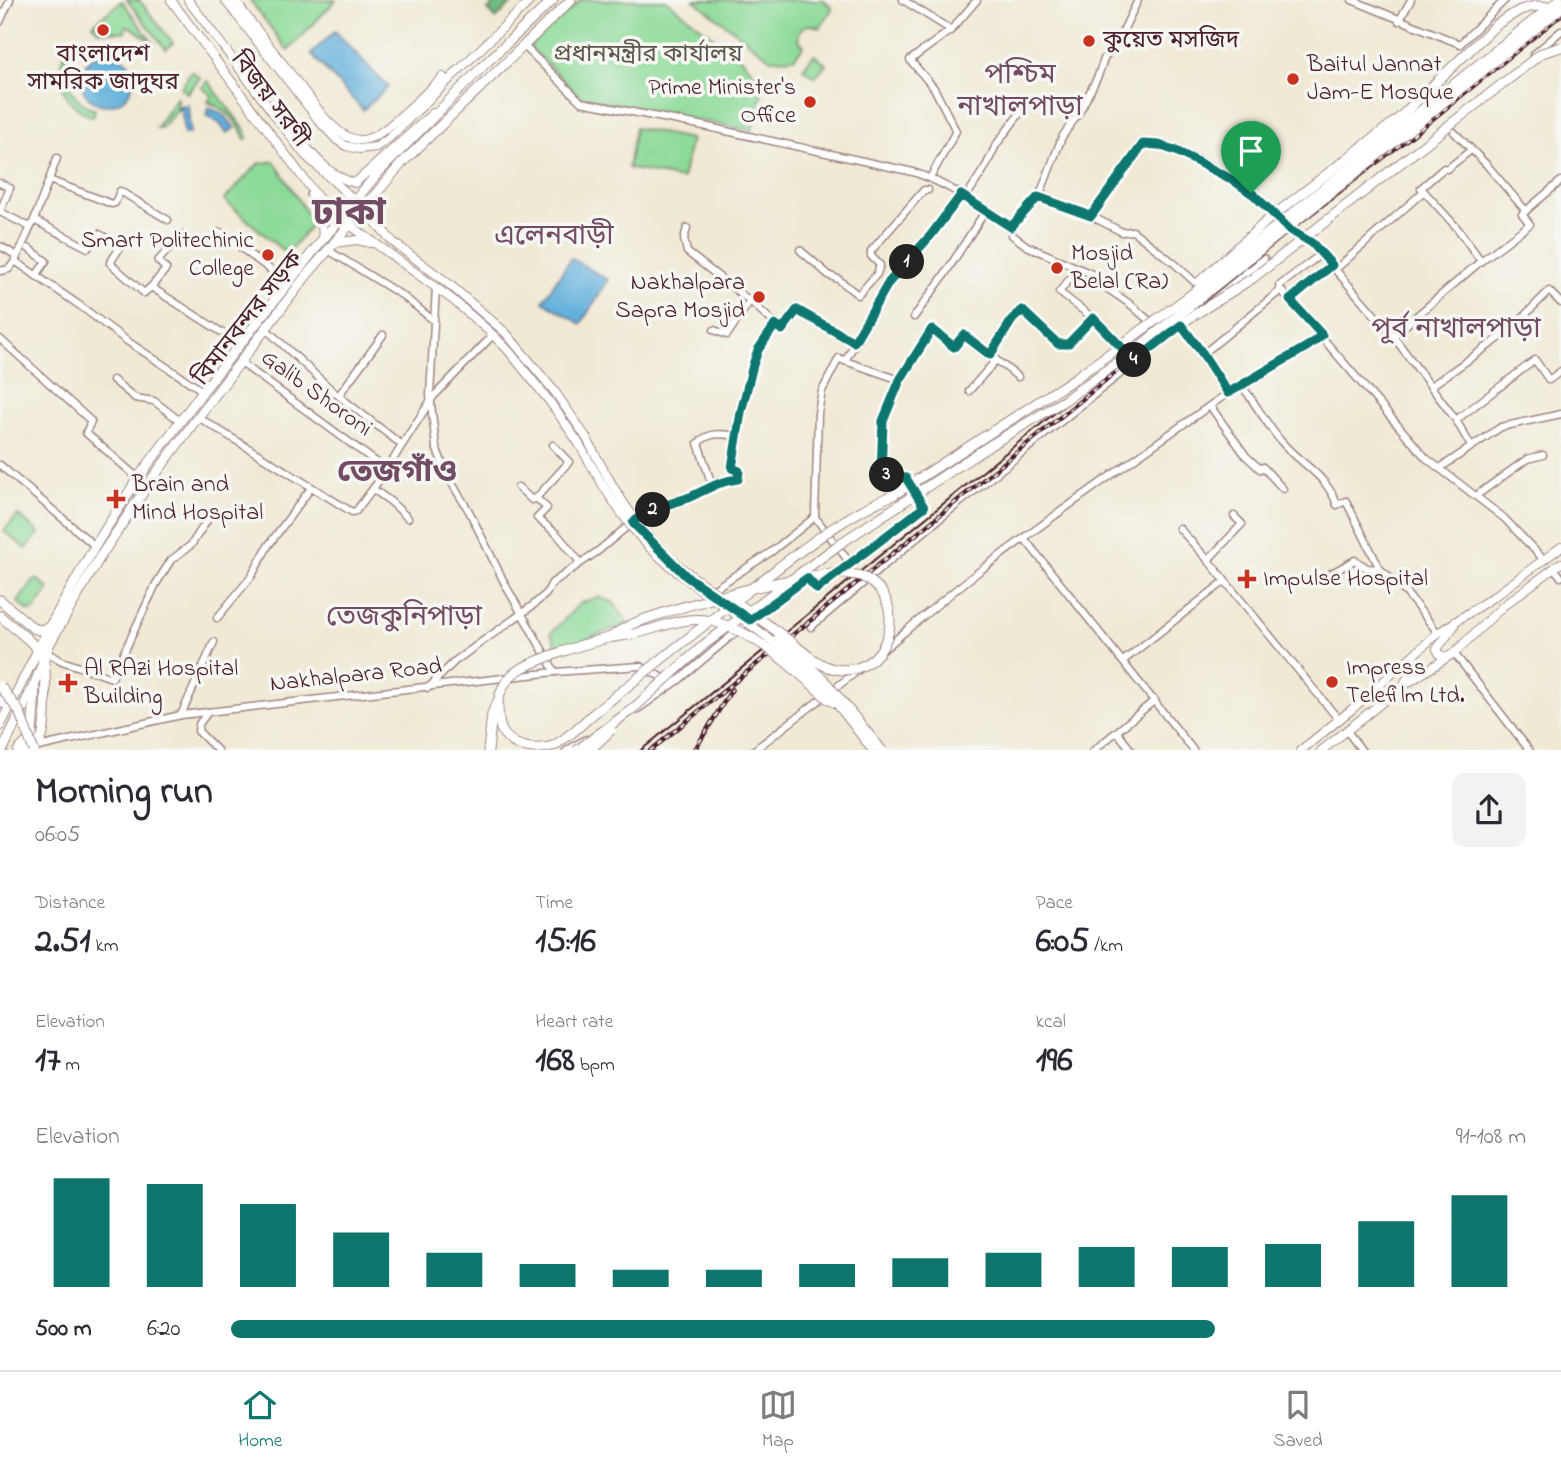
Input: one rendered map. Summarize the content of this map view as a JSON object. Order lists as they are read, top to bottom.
{
  "streets": {
    "highway": ["বিমানবন্দর সড়ক"],
    "main road": ["বিজয় সরণী"],
    "street": ["Galib Shoroni", "Nakhalpara Road"]
  },
  "crossings": [
    ["বিজয় সরণী", "বিমানবন্দর সড়ক"],
    ["বিজয় সরণী", "Galib Shoroni"],
    ["বিমানবন্দর সড়ক", "Galib Shoroni"]
  ],
  "districts": [
    "পশ্চিম নাখালপাড়া",
    "ঢাকা",
    "এলেনবাড়ী",
    "পূর্ব নাখালপাড়া",
    "তেজগাঁও",
    "তেজকুনিপাড়া"
  ],
  "parks": ["প্রধানমন্ত্রীর কার্যালয়"],
  "places": {
    "other": [
      "বাংলাদেশ সামরিক জাদুঘর",
      "কুয়েত মসজিদ",
      "Baitul Jannat Jam-E Mosque",
      "Prime Minister's Office",
      "Smart Politechinic College",
      "Mosjid Belal (Ra)",
      "Nakhalpara Sapra Mosjid",
      "Impress Telefilm Ltd."
    ],
    "health": ["Brain and Mind Hospital", "Impulse Hospital", "Al RAzi Hospital Building"]
  },
  "page": {
    "pins": [
      "1",
      "4",
      "3",
      "2"
    ],
    "heading": ["Morning run", "06:05"],
    "stats": [
      ["Distance", "2.51 km"],
      ["Time", "15:16"],
      ["Pace", "6:05 /km"],
      ["Elevation", "17 m"],
      ["Heart rate", "168 bpm"],
      ["kcal", "196"]
    ],
    "chart": ["Elevation", "91–108 m"],
    "list": [
      {
        "name": "500 m",
        "note": "6:20"
      }
    ],
    "tabs": ["Home", "Map", "Saved"]
  }
}
